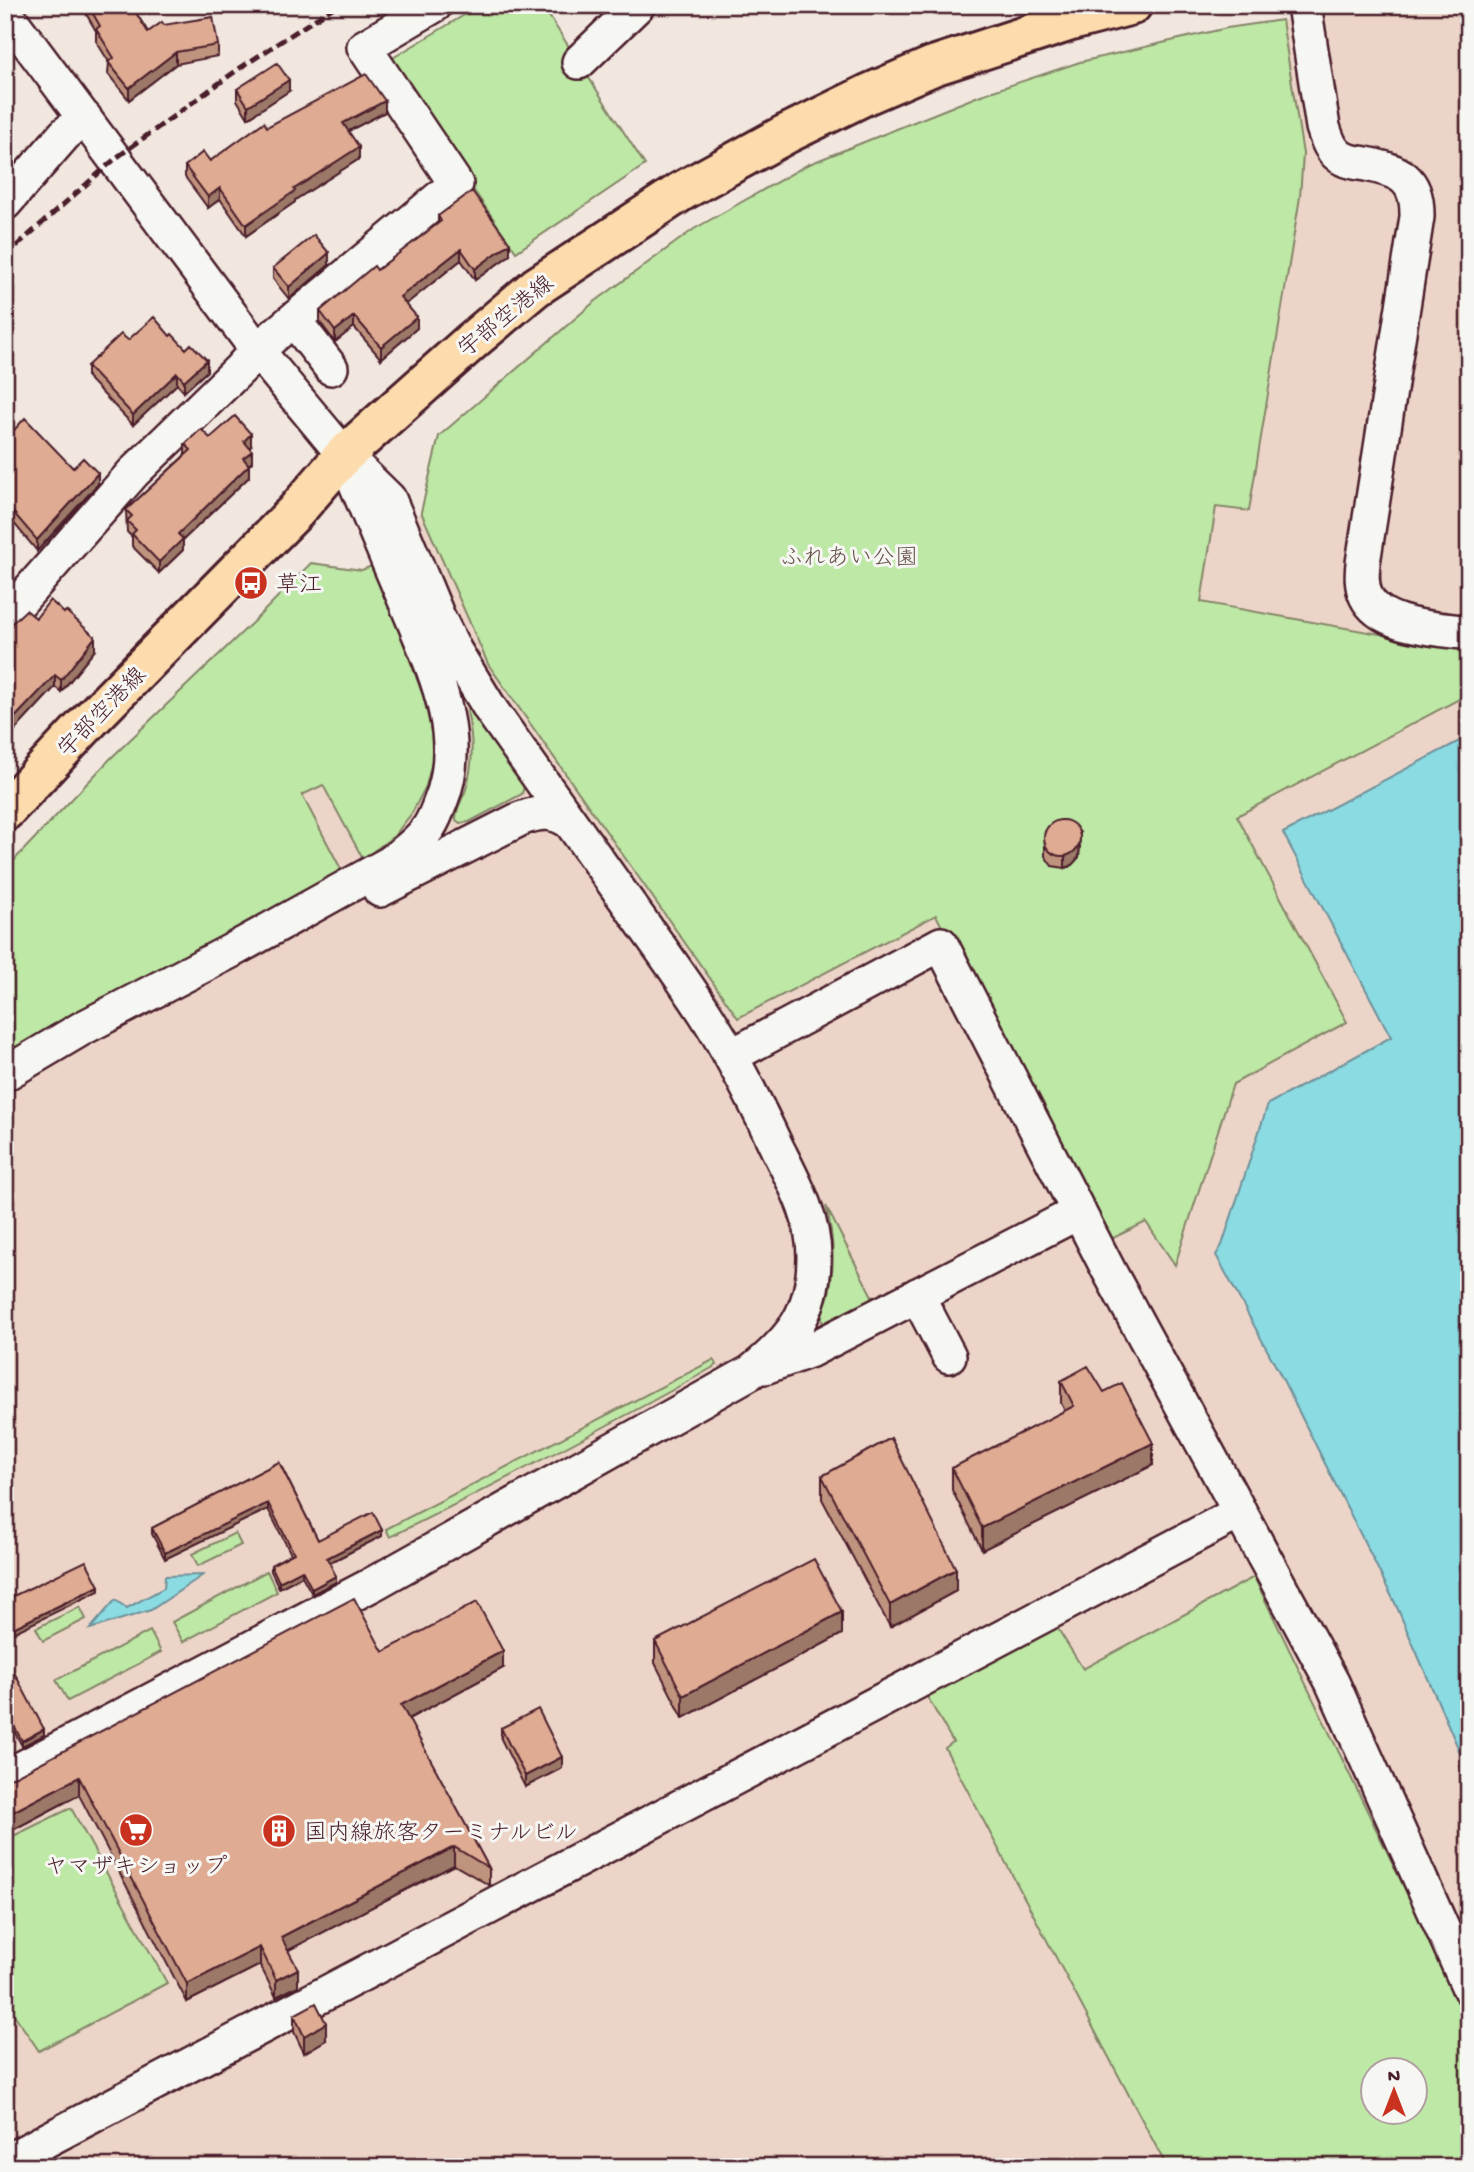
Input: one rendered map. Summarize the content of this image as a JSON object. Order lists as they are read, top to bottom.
{
  "streets": {
    "main road": ["宇部空港線"]
  },
  "parks": ["ふれあい公園"],
  "places": {
    "bus stop": ["草江"],
    "supermarket": ["ヤマザキショップ"],
    "building": ["国内線旅客ターミナルビル"]
  },
  "north": "top"
}
